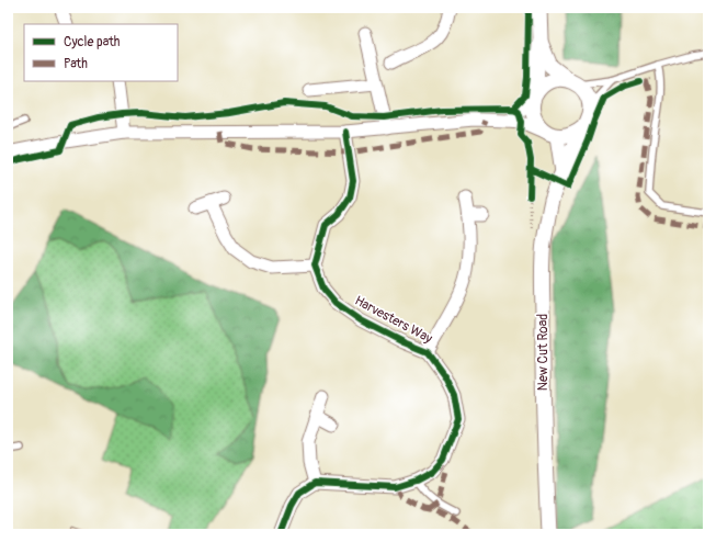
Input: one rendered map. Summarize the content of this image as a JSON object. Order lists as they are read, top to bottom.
{
  "streets": {
    "street": ["Harvesters Way", "New Cut Road"]
  },
  "legend": ["Cycle path", "Path"]
}
